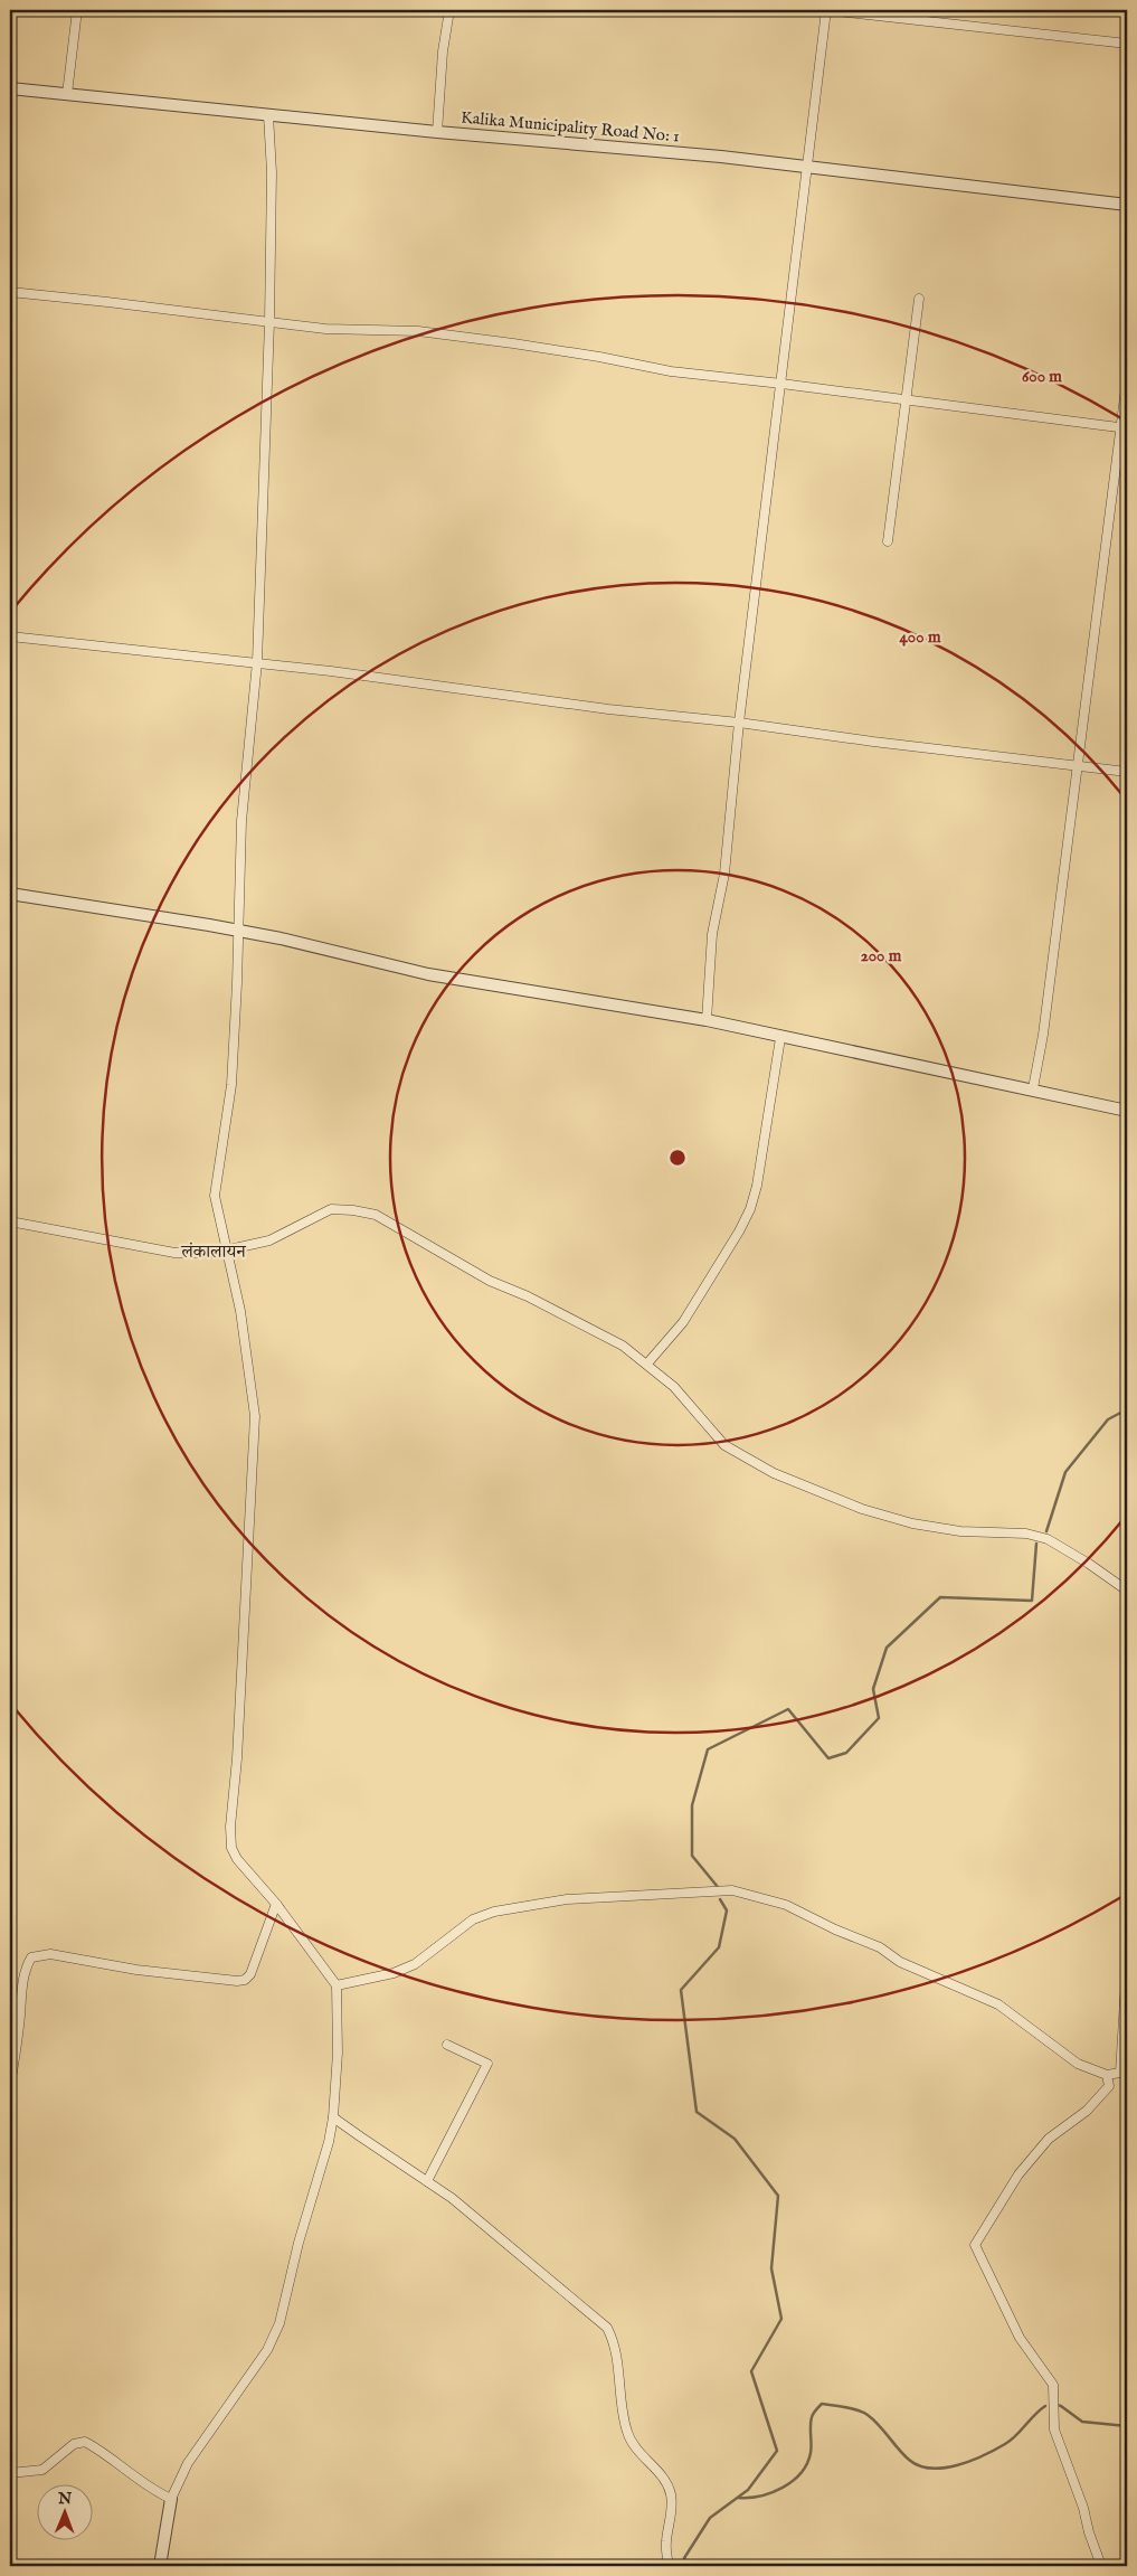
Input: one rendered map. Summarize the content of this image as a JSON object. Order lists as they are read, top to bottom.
{
  "streets": {
    "street": ["Kalika Municipality Road No: 1"]
  },
  "districts": ["लंकालायन"],
  "north": "top",
  "rings": ["600 m", "400 m", "200 m"]
}
